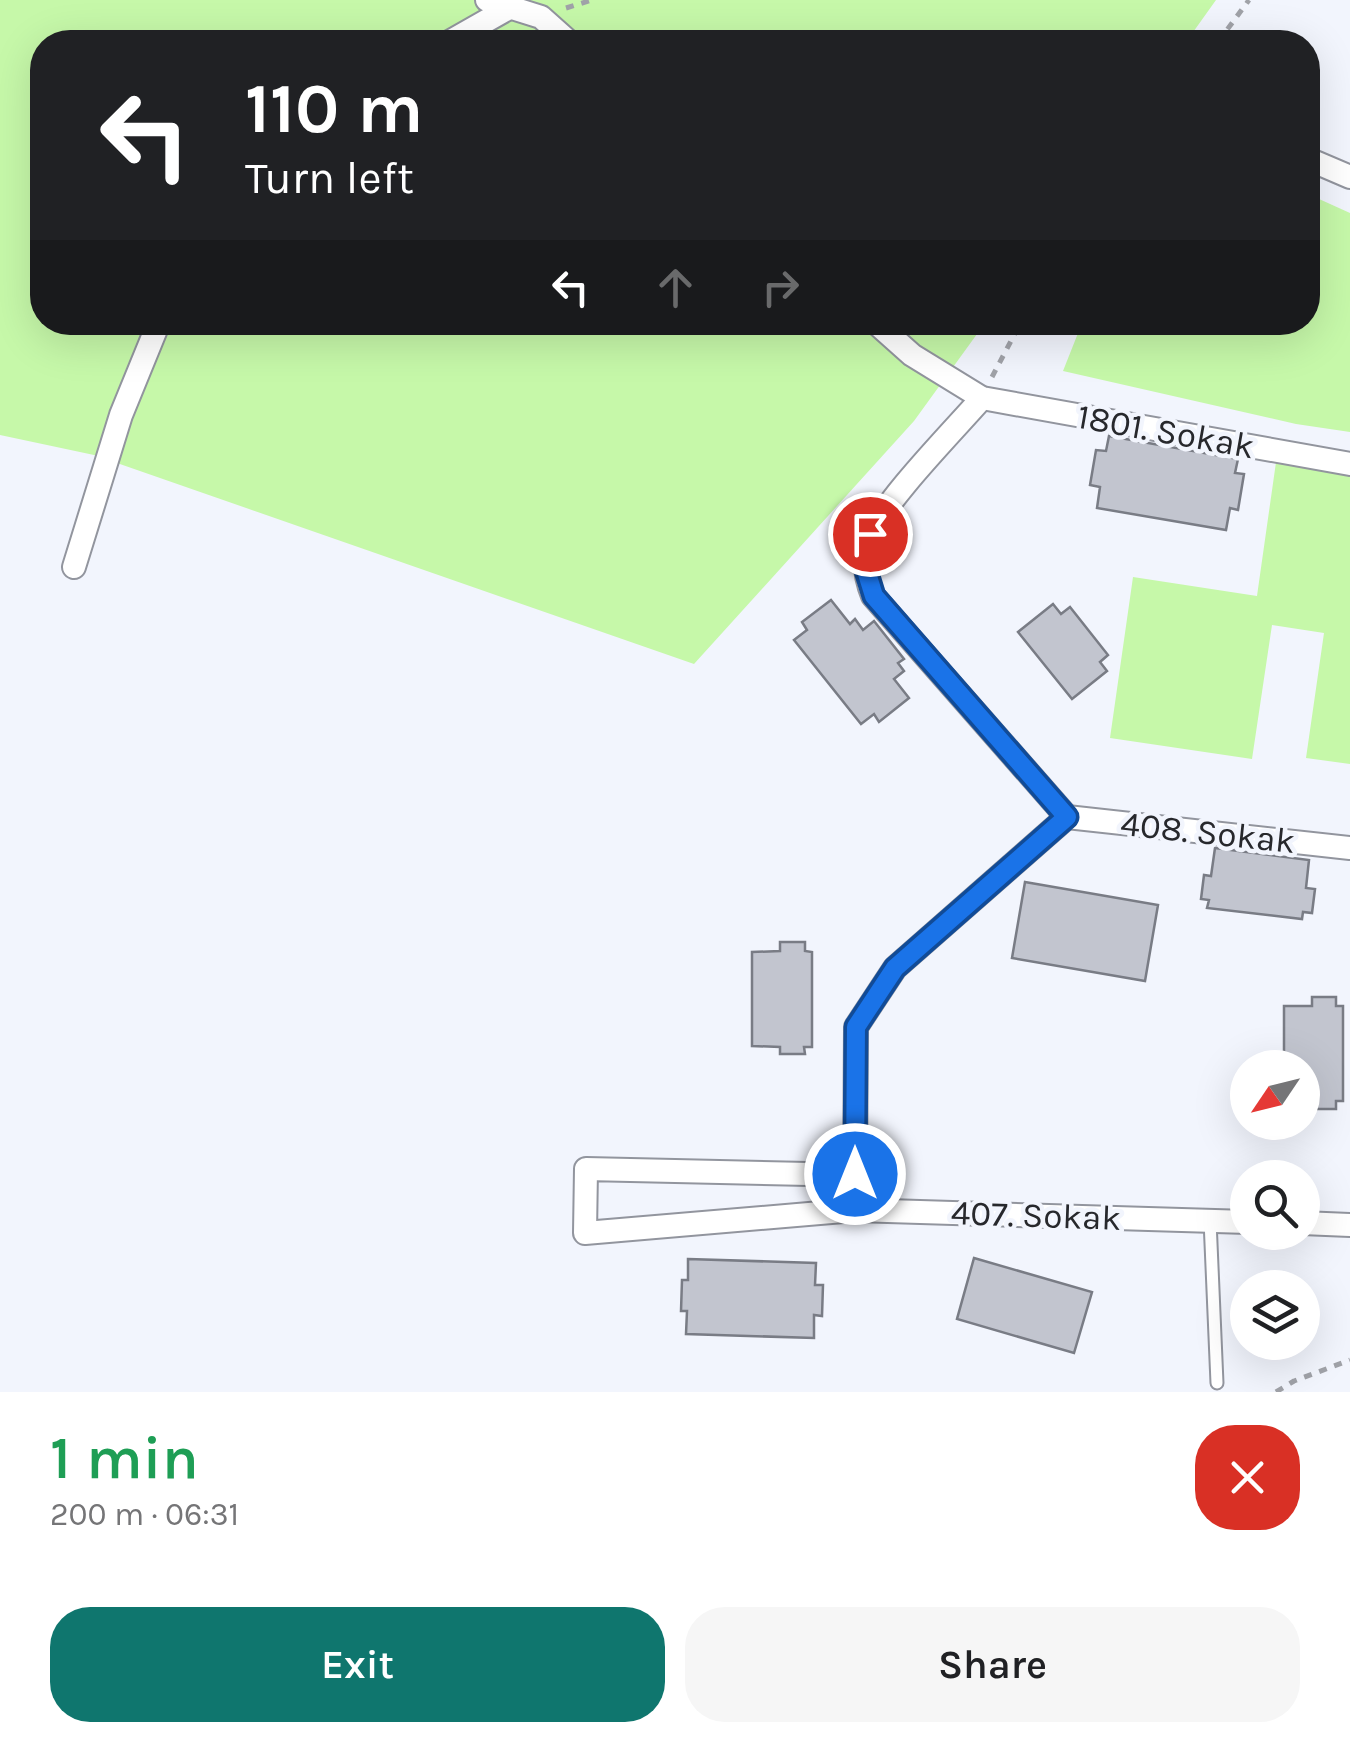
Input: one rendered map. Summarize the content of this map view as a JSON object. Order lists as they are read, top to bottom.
{
  "streets": {
    "street": ["1801. Sokak", "408. Sokak", "407. Sokak"]
  },
  "north": "bottom left",
  "page": {
    "turn": ["110 m", "Turn left"],
    "heading": ["1 min", "200 m · 06:31"],
    "buttons": ["Exit", "Share"]
  }
}
